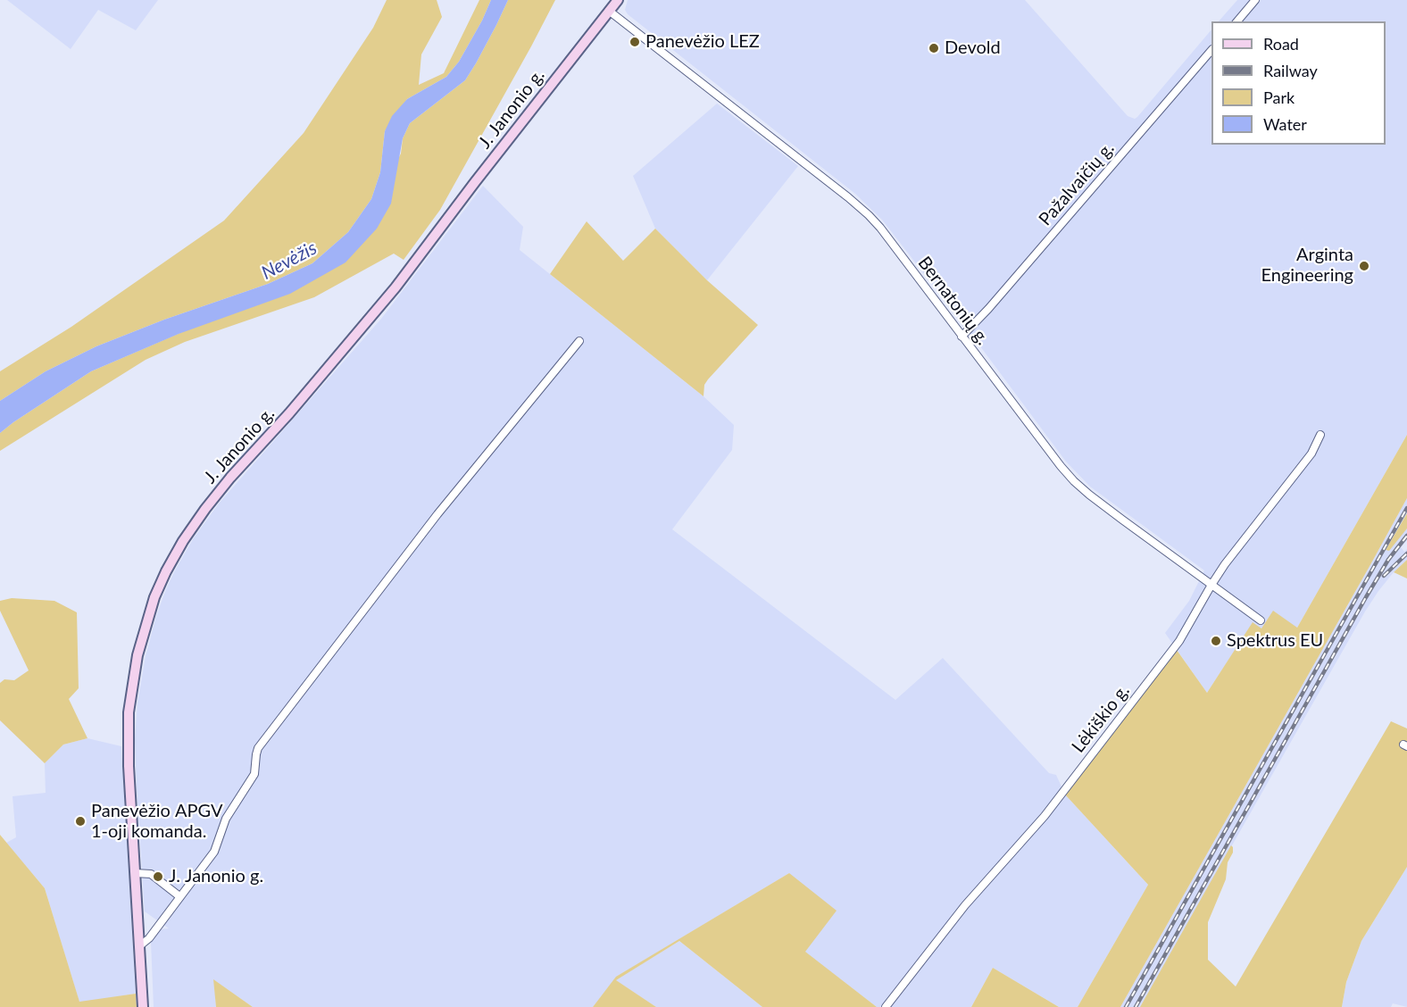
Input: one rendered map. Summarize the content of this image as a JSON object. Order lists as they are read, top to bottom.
{
  "streets": {
    "street": [
      "J. Janonio g.",
      "Pažalvaičių g.",
      "Bernatonių g.",
      "Lėkiškio g."
    ]
  },
  "crossings": [
    ["J. Janonio g.", "Bernatonių g."],
    ["Pažalvaičių g.", "Bernatonių g."],
    ["Bernatonių g.", "Lėkiškio g."]
  ],
  "water": ["Nevėžis"],
  "places": [
    "Panevėžio LEZ",
    "Devold",
    "Arginta Engineering",
    "Spektrus EU",
    "Panevėžio APGV 1-oji komanda.",
    "J. Janonio g."
  ],
  "legend": [
    "Road",
    "Railway",
    "Park",
    "Water"
  ]
}
